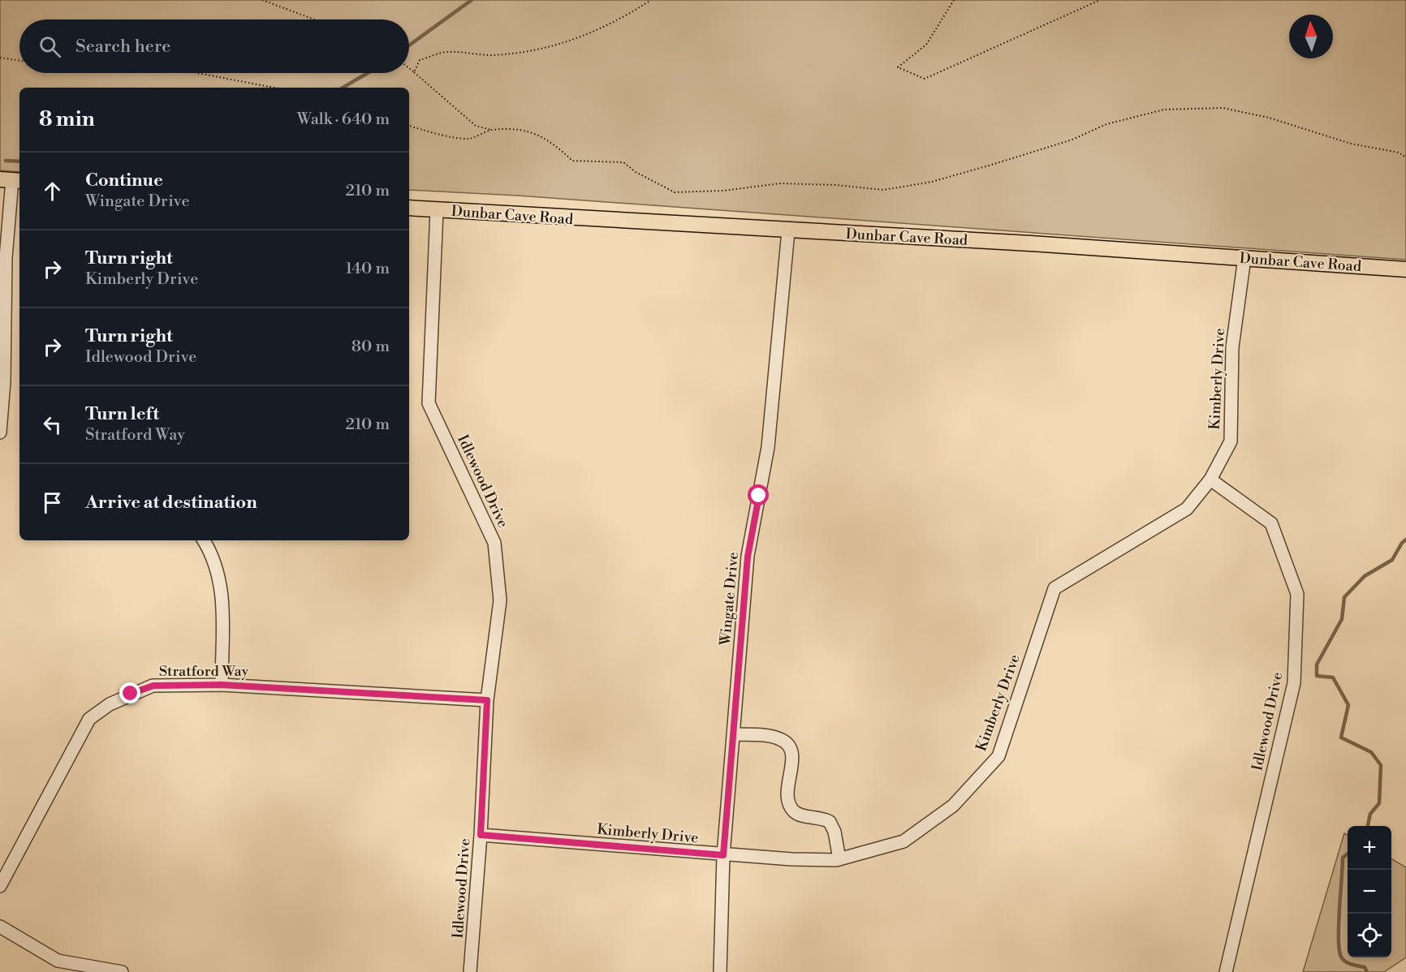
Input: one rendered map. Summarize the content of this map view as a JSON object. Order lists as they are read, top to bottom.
{
  "streets": {
    "main road": ["Dunbar Cave Road"],
    "street": [
      "Kimberly Drive",
      "Idlewood Drive",
      "Wingate Drive",
      "Stratford Way"
    ]
  },
  "crossings": [
    ["Dunbar Cave Road", "Kimberly Drive"],
    ["Dunbar Cave Road", "Idlewood Drive"],
    ["Dunbar Cave Road", "Wingate Drive"],
    ["Kimberly Drive", "Idlewood Drive"],
    ["Kimberly Drive", "Wingate Drive"],
    ["Idlewood Drive", "Stratford Way"]
  ],
  "north": "top",
  "page": {
    "search": "Search here",
    "heading": ["8 min", "Walk · 640 m"],
    "list": [
      ["Continue", "Wingate Drive", "210 m"],
      ["Turn right", "Kimberly Drive", "140 m"],
      ["Turn right", "Idlewood Drive", "80 m"],
      ["Turn left", "Stratford Way", "210 m"],
      "Arrive at destination"
    ],
    "map_buttons": ["+", "−"]
  }
}
